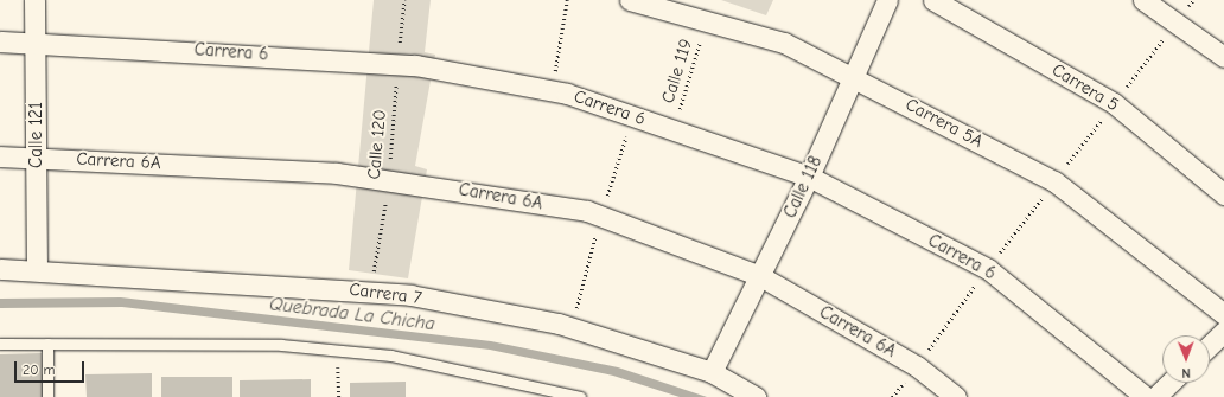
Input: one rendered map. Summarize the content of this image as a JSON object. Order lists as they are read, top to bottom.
{
  "streets": {
    "street": [
      "Carrera 6",
      "Carrera 5",
      "Carrera 5A",
      "Calle 121",
      "Carrera 6A",
      "Calle 118",
      "Carrera 7"
    ],
    "path": ["Calle 119", "Calle 120"]
  },
  "crossings": [
    ["Carrera 6", "Calle 119"],
    ["Carrera 6", "Calle 121"],
    ["Carrera 6", "Calle 120"],
    ["Carrera 6", "Calle 118"],
    ["Calle 119", "Carrera 5A"],
    ["Carrera 5A", "Calle 118"],
    ["Calle 121", "Carrera 6A"],
    ["Calle 121", "Carrera 7"],
    ["Calle 120", "Carrera 6A"],
    ["Calle 120", "Carrera 7"],
    ["Carrera 6A", "Calle 118"],
    ["Calle 118", "Carrera 7"]
  ],
  "water": ["Quebrada La Chicha"],
  "scale_bar": "20 m",
  "north": "bottom"
}
